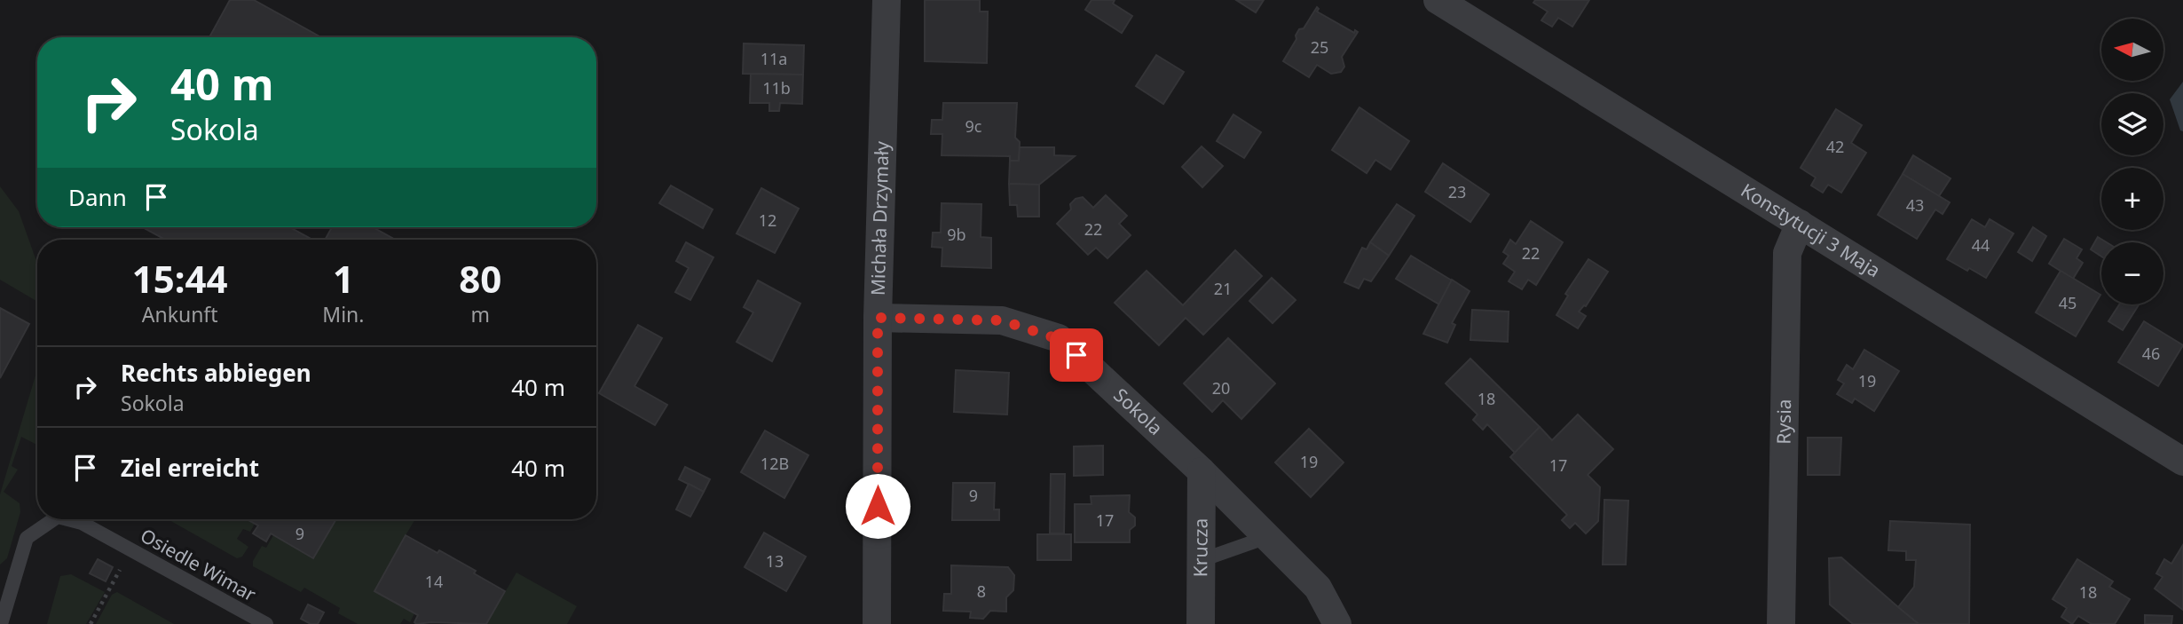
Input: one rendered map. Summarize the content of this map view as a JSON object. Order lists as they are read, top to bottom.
{
  "streets": {
    "street": [
      "Michała Drzymały",
      "Konstytucji 3 Maja",
      "Sokola",
      "Rysia",
      "Krucza"
    ],
    "lane": ["Osiedle Wimar"]
  },
  "crossings": [
    ["Michała Drzymały", "Sokola"],
    ["Konstytucji 3 Maja", "Rysia"],
    ["Sokola", "Krucza"]
  ],
  "house_numbers": [
    "25",
    "11a",
    "11b",
    "9c",
    "42",
    "23",
    "43",
    "12",
    "22",
    "9b",
    "44",
    "22",
    "21",
    "45",
    "46",
    "19",
    "20",
    "18",
    "19",
    "12B",
    "17",
    "9",
    "17",
    "9",
    "13",
    "14",
    "8",
    "18"
  ],
  "north": "left",
  "page": {
    "map_buttons": ["+", "−"],
    "turn": ["40 m", "Sokola"],
    "then": "Dann",
    "eta": [
      "15:44",
      "Ankunft",
      "1",
      "Min.",
      "80",
      "m"
    ],
    "list": [
      {
        "name": "Rechts abbiegen",
        "note": "Sokola",
        "value": "40 m"
      },
      {
        "name": "Ziel erreicht",
        "value": "40 m"
      }
    ]
  }
}
